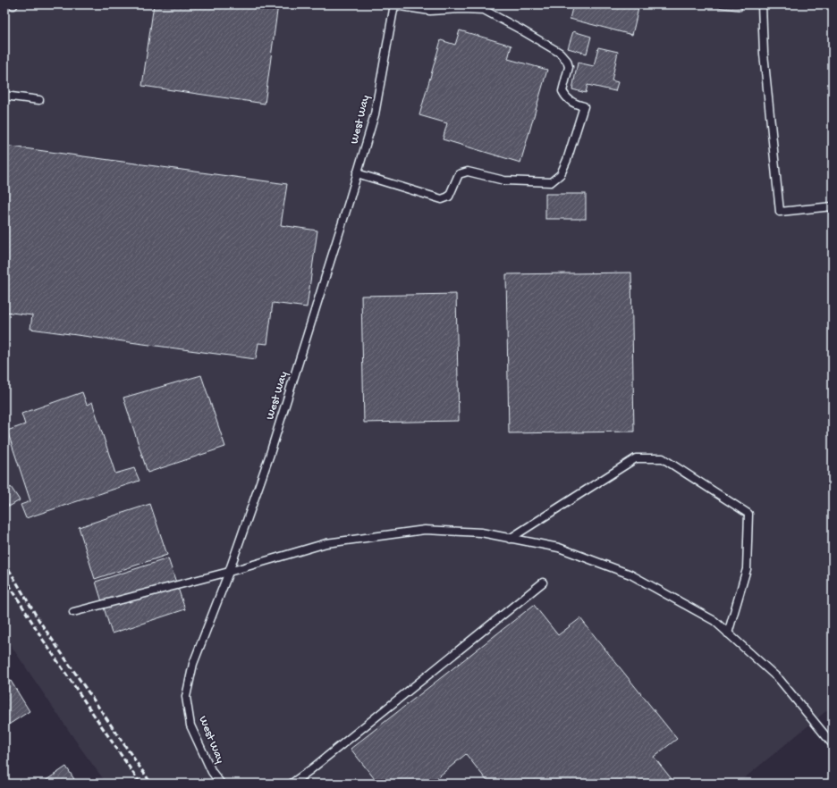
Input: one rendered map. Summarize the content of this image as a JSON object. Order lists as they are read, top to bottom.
{
  "streets": {
    "lane": ["West Way"]
  }
}
